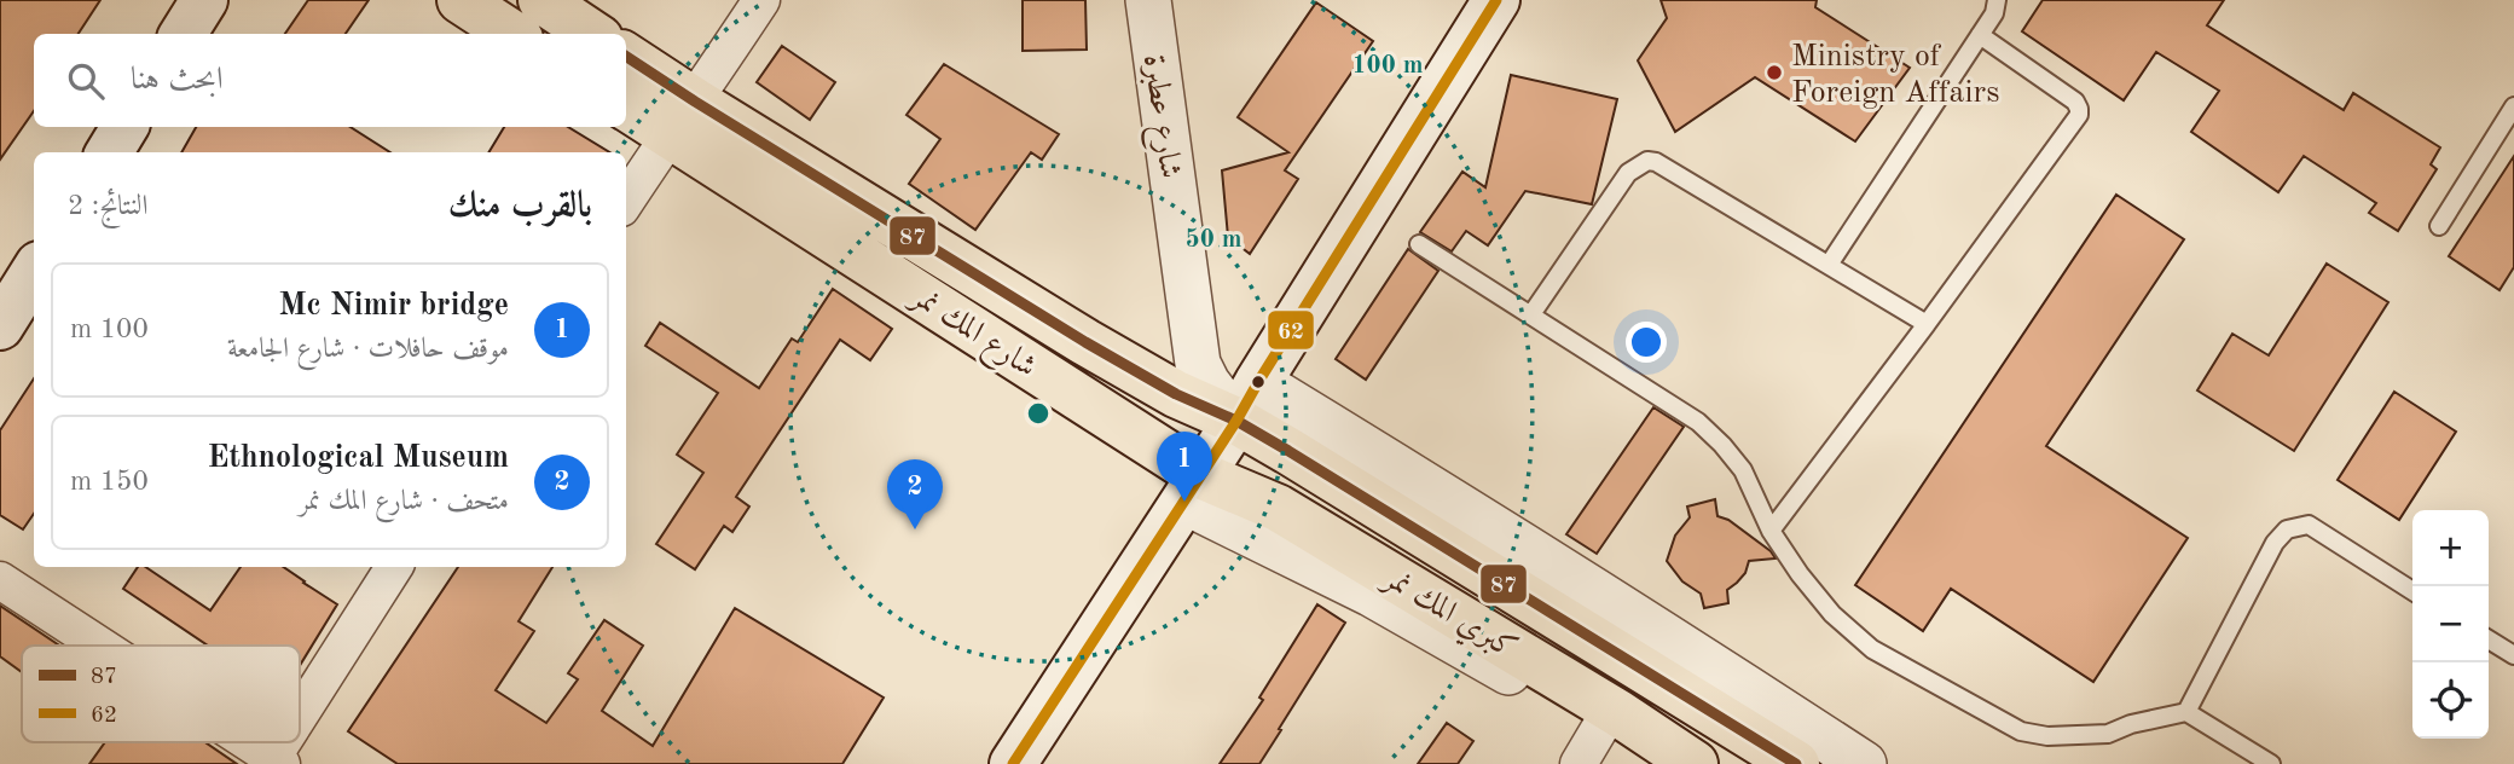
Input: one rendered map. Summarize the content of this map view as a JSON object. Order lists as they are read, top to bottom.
{
  "streets": {
    "highway": ["شارع المك نمر", "كبري المك نمر"],
    "street": ["شارع عطبرة"]
  },
  "crossings": [
    ["شارع عطبرة", "شارع المك نمر"],
    ["شارع عطبرة", "كبري المك نمر"],
    ["شارع المك نمر", "كبري المك نمر"]
  ],
  "places": ["Ministry of Foreign Affairs"],
  "lines": ["transit line 62", "transit line 87"],
  "legend": ["87", "62"],
  "page": {
    "search": "ابحث هنا",
    "heading": ["بالقرب منك", "النتائج: 2"],
    "list": [
      {
        "mark": "1",
        "name": "Mc Nimir bridge",
        "note": "موقف حافلات · شارع الجامعة",
        "value": "100 m"
      },
      {
        "mark": "2",
        "name": "Ethnological Museum",
        "note": "متحف · شارع المك نمر",
        "value": "150 m"
      }
    ],
    "pins": ["1", "2"],
    "map_buttons": ["+", "−"]
  },
  "rings": ["100 m", "50 m"]
}
